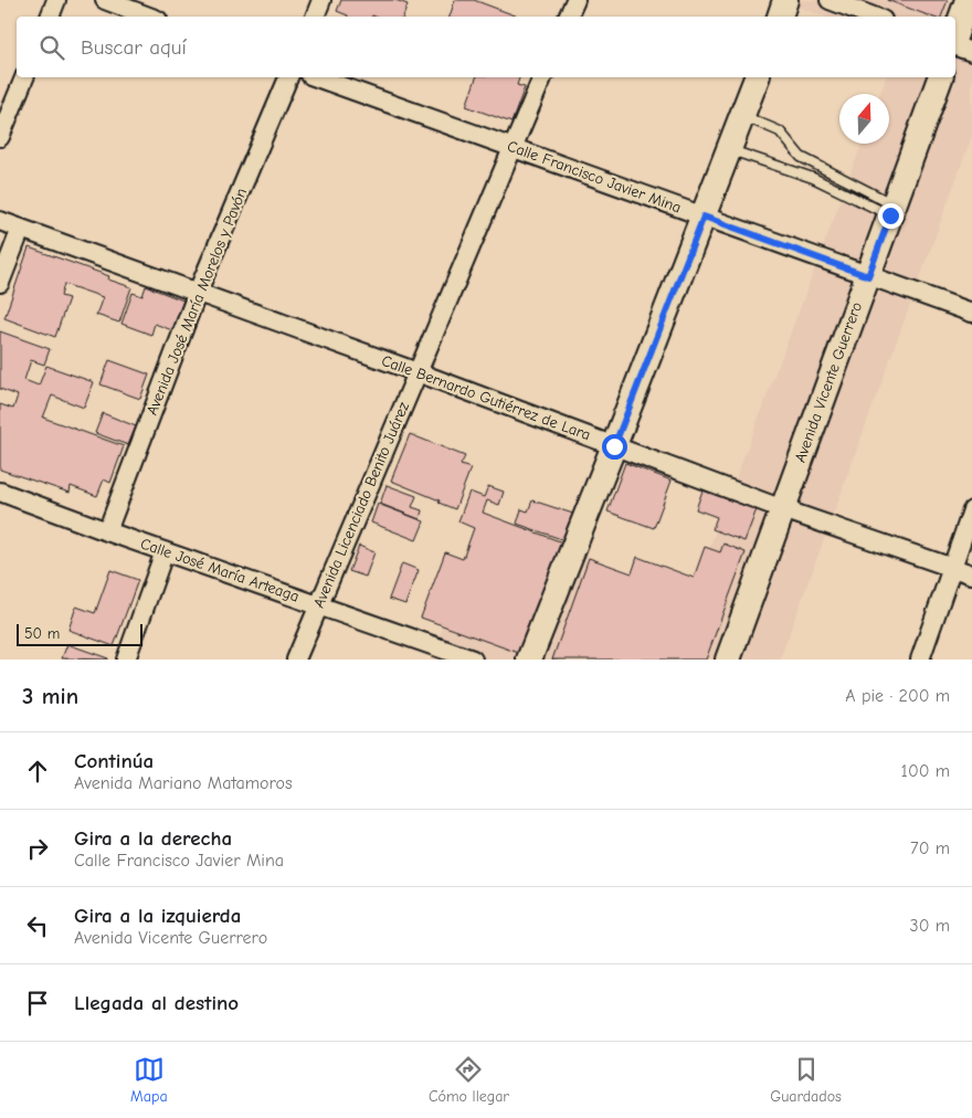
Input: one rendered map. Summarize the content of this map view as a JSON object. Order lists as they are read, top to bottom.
{
  "streets": {
    "main road": ["Avenida Vicente Guerrero"],
    "street": [
      "Calle Francisco Javier Mina",
      "Avenida José María Morelos y Pavón",
      "Calle Bernardo Gutiérrez de Lara",
      "Avenida Licenciado Benito Juárez",
      "Calle José María Arteaga"
    ]
  },
  "crossings": [
    ["Calle Francisco Javier Mina", "Avenida Vicente Guerrero"],
    ["Calle Francisco Javier Mina", "Avenida Licenciado Benito Juárez"],
    ["Avenida José María Morelos y Pavón", "Calle Bernardo Gutiérrez de Lara"],
    ["Avenida José María Morelos y Pavón", "Calle José María Arteaga"],
    ["Avenida Vicente Guerrero", "Calle Bernardo Gutiérrez de Lara"],
    ["Calle Bernardo Gutiérrez de Lara", "Avenida Licenciado Benito Juárez"],
    ["Avenida Licenciado Benito Juárez", "Calle José María Arteaga"]
  ],
  "scale_bar": "50 m",
  "north": "top",
  "page": {
    "search": "Buscar aquí",
    "scale": "50 m",
    "heading": ["3 min", "A pie · 200 m"],
    "list": [
      ["Continúa", "Avenida Mariano Matamoros", "100 m"],
      ["Gira a la derecha", "Calle Francisco Javier Mina", "70 m"],
      ["Gira a la izquierda", "Avenida Vicente Guerrero", "30 m"],
      "Llegada al destino"
    ],
    "nav": ["Mapa", "Cómo llegar", "Guardados"]
  }
}
